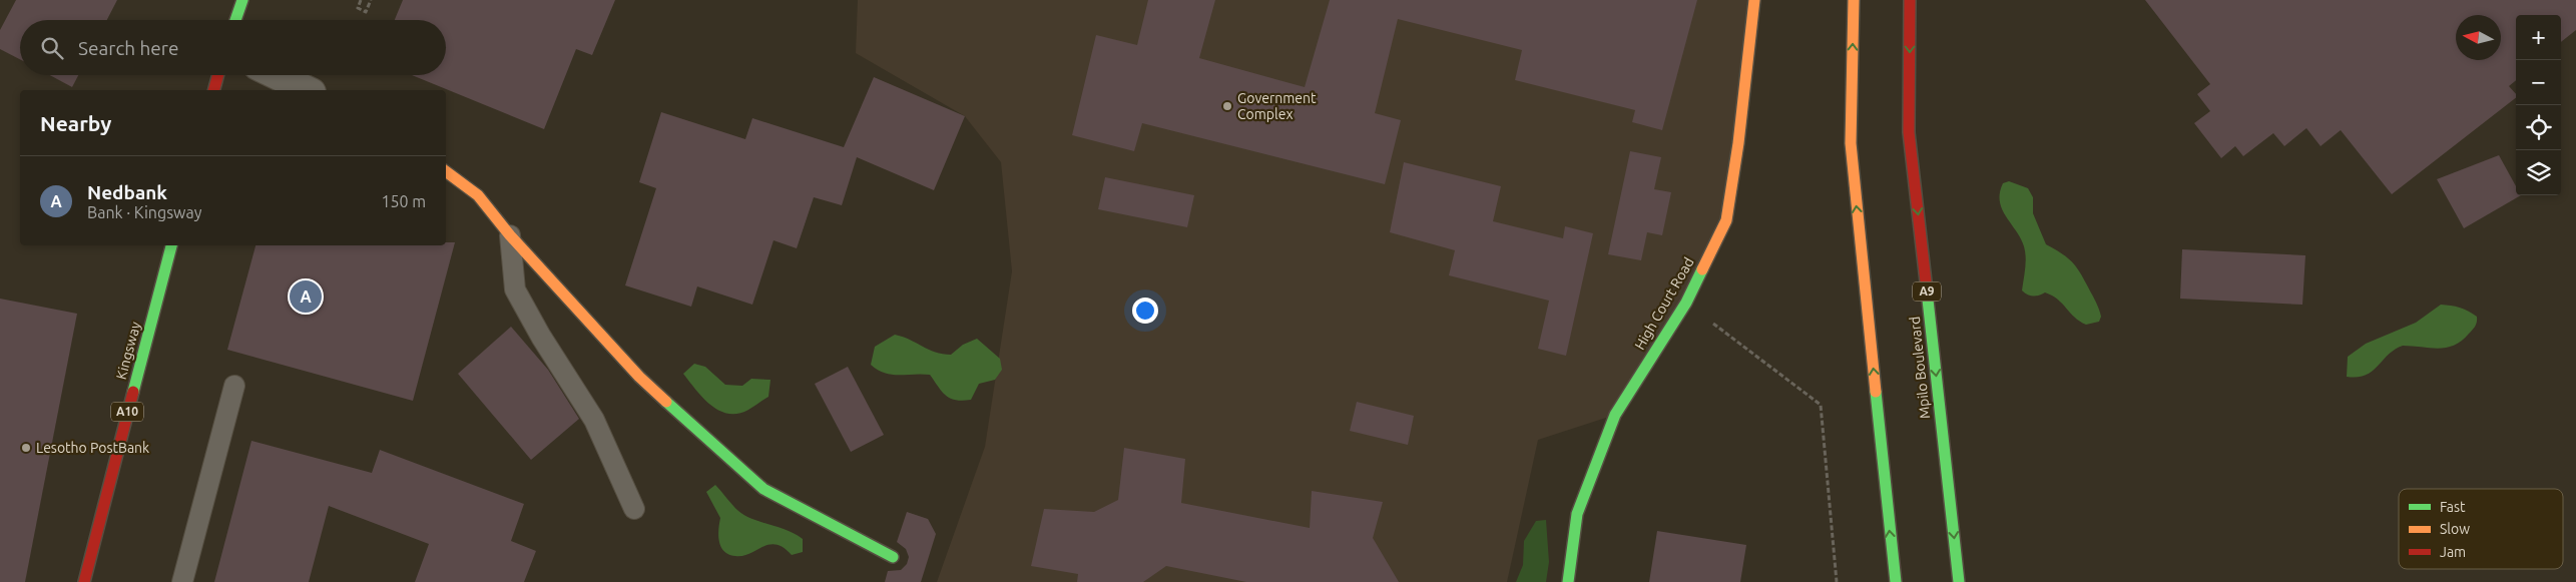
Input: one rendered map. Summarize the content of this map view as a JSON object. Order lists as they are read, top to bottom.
{
  "streets": {
    "main road": [
      "A9",
      "High Court Road",
      "Kingsway",
      "Mpilo Boulevard",
      "A10"
    ]
  },
  "places": ["Government Complex", "Lesotho PostBank"],
  "legend": ["Fast", "Slow", "Jam"],
  "north": "left",
  "page": {
    "map_buttons": ["+", "−"],
    "search": "Search here",
    "heading": "Nearby",
    "list": [
      {
        "mark": "A",
        "name": "Nedbank",
        "note": "Bank · Kingsway",
        "value": "150 m"
      }
    ],
    "pins": "A"
  }
}
